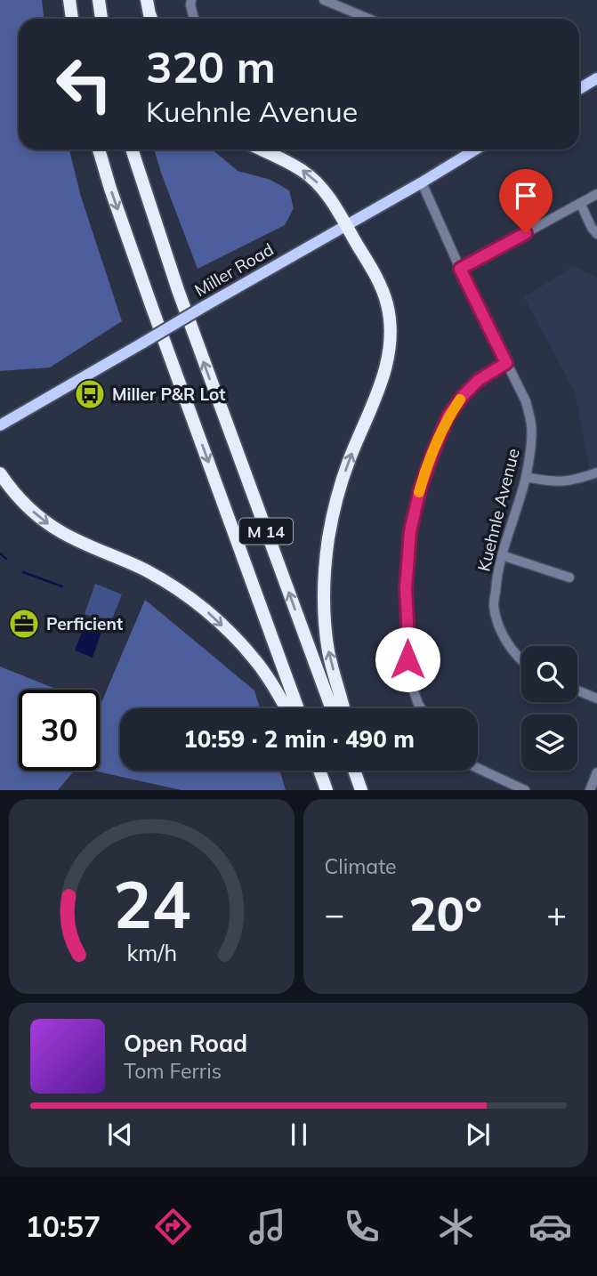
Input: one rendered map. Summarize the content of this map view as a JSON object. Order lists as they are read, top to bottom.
{
  "streets": {
    "highway": ["M 14"],
    "main road": ["Miller Road"],
    "street": ["Kuehnle Avenue"]
  },
  "crossings": [
    ["Miller Road", "Kuehnle Avenue"]
  ],
  "places": {
    "bus stop": ["Miller P&R Lot"],
    "office": ["Perficient"]
  },
  "page": {
    "turn": ["320 m", "Kuehnle Avenue"],
    "limit": "30",
    "trip": "10:59 · 2 min · 490 m",
    "tile": "Climate",
    "heat": ["−", "20°", "+"],
    "song": ["Open Road", "Tom Ferris"],
    "tabs": "10:57",
    "gauge": ["24", "km/h"]
  }
}
